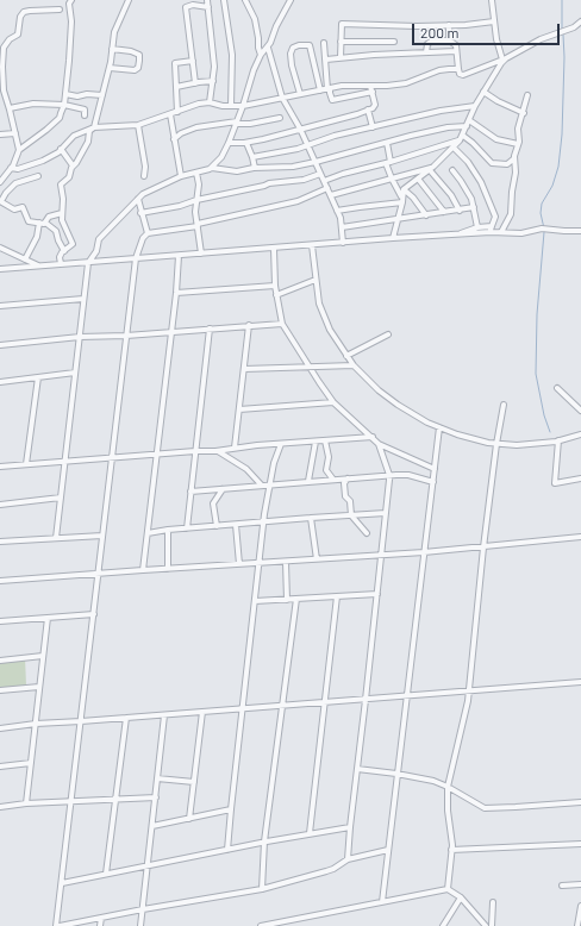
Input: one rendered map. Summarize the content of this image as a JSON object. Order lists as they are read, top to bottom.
{
  "scale_bar": "200 m"
}
